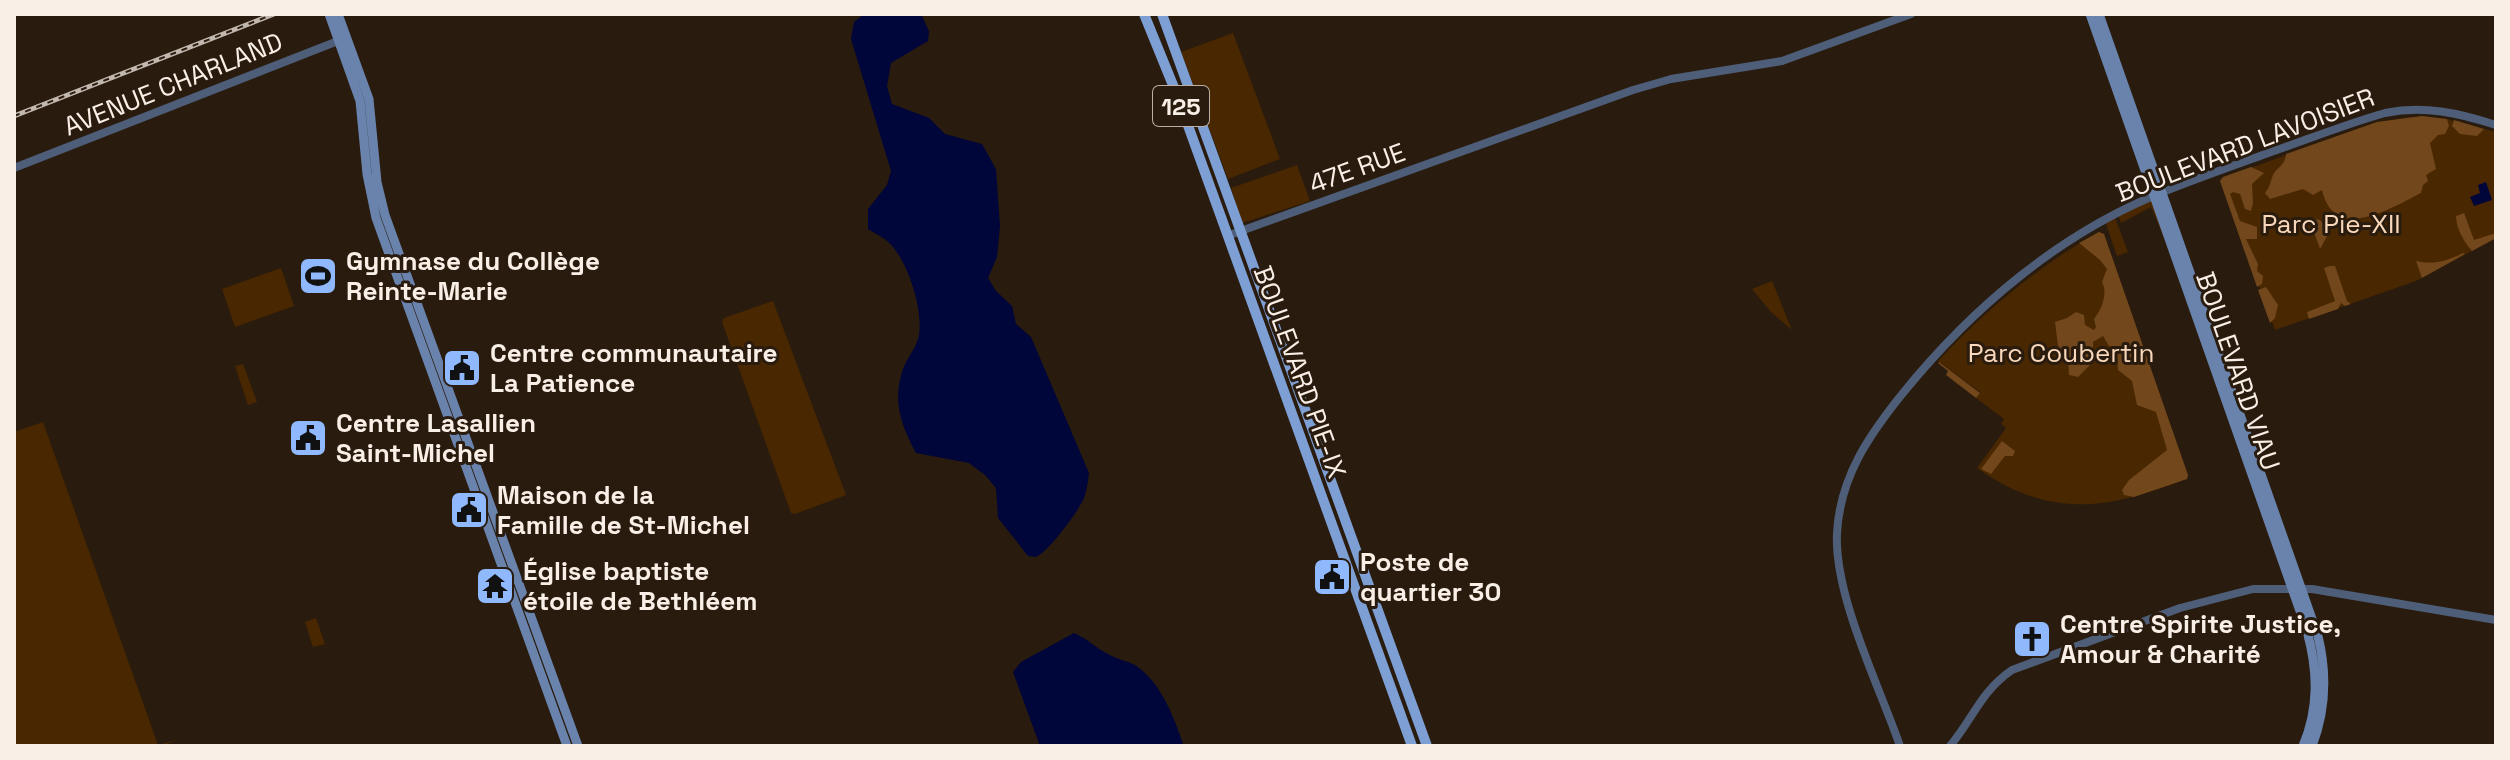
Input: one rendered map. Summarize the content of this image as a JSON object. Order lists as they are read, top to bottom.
{
  "streets": {
    "main road": ["125", "BOULEVARD VIAU", "BOULEVARD PIE-IX"],
    "street": ["AVENUE CHARLAND", "BOULEVARD LAVOISIER", "47E RUE"]
  },
  "crossings": [
    ["BOULEVARD LAVOISIER", "BOULEVARD VIAU"],
    ["47E RUE", "BOULEVARD PIE-IX"]
  ],
  "parks": ["Parc Pie-XII", "Parc Coubertin"],
  "places": {
    "sports": ["Gymnase du Collège Reinte-Marie"],
    "public building": [
      "Centre communautaire La Patience",
      "Centre Lasallien Saint-Michel",
      "Maison de la Famille de St-Michel",
      "Poste de quartier 30"
    ],
    "temple": ["Église baptiste étoile de Bethléem"],
    "church": ["Centre Spirite Justice, Amour & Charité"]
  }
}
